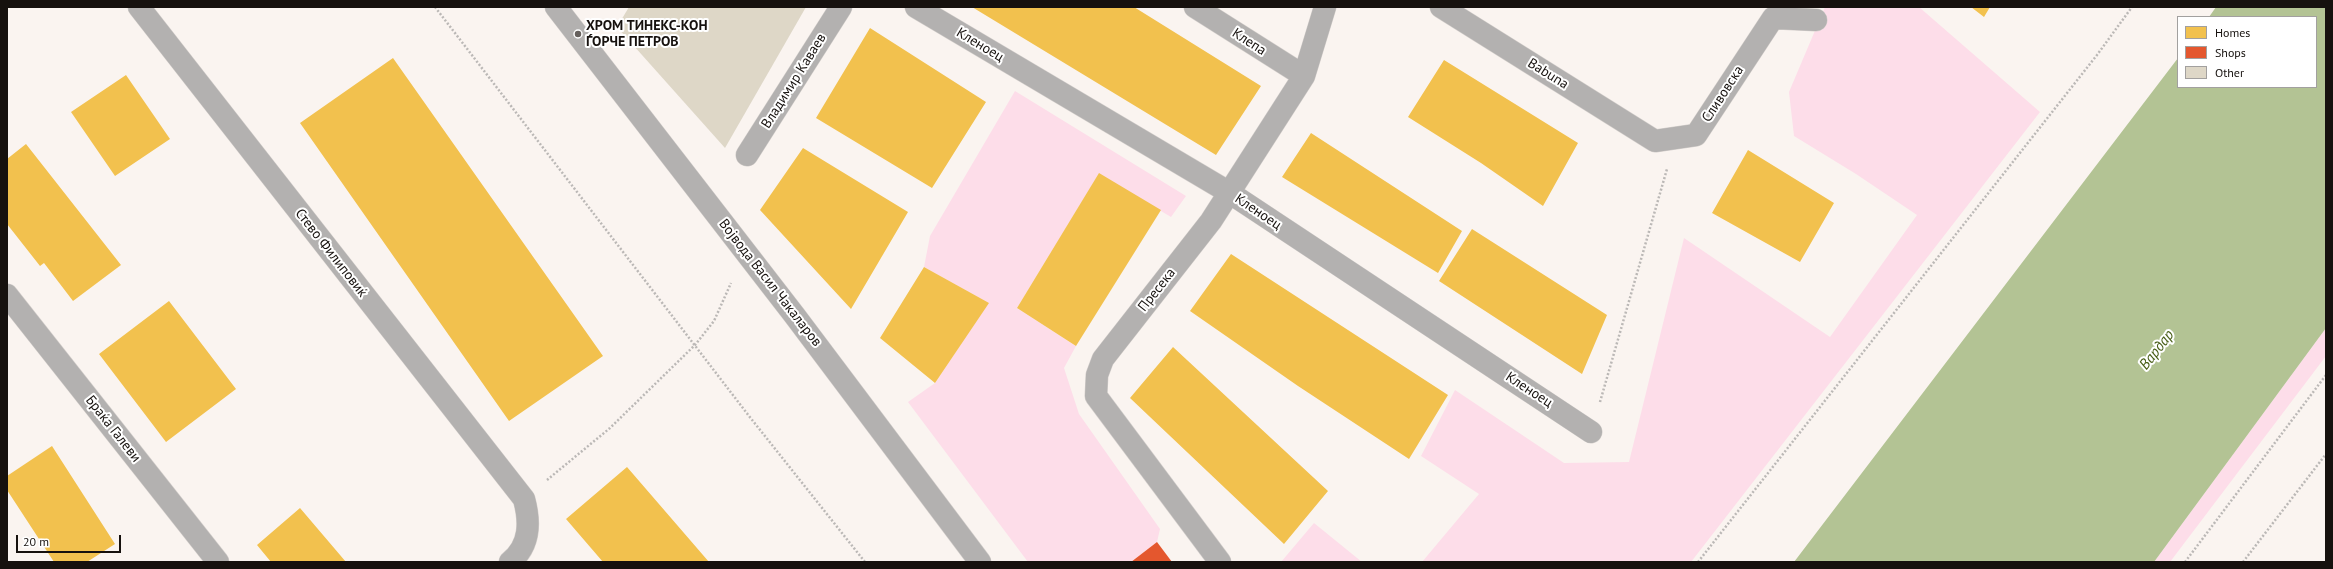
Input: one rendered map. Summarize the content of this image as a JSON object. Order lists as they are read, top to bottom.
{
  "streets": {
    "street": [
      "Клепа",
      "Кленоец",
      "Babuna",
      "Владимир Каваев",
      "Сливовска",
      "Стево Филиповиќ",
      "Војвода Васил Чакаларов",
      "Пресека",
      "Браќа Галеви"
    ]
  },
  "crossings": [
    ["Клепа", "Пресека"],
    ["Кленоец", "Пресека"],
    ["Babuna", "Сливовска"]
  ],
  "water": ["Вардар"],
  "places": ["ХРОМ ТИНЕКС-КОН ЃОРЧЕ ПЕТРОВ"],
  "legend": ["Homes", "Shops", "Other"],
  "scale_bar": "20 m"
}
